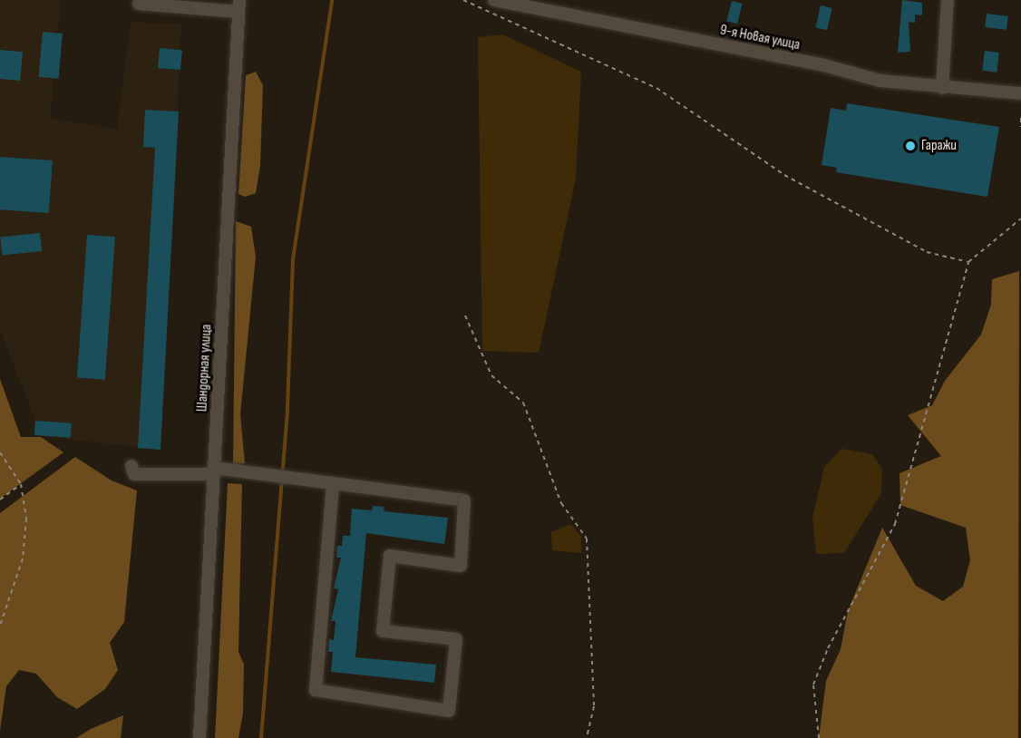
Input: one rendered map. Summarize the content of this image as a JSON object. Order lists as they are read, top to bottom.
{
  "streets": {
    "street": ["9-я Новая улица", "Шандорная улица"]
  },
  "places": ["Гаражи"]
}
